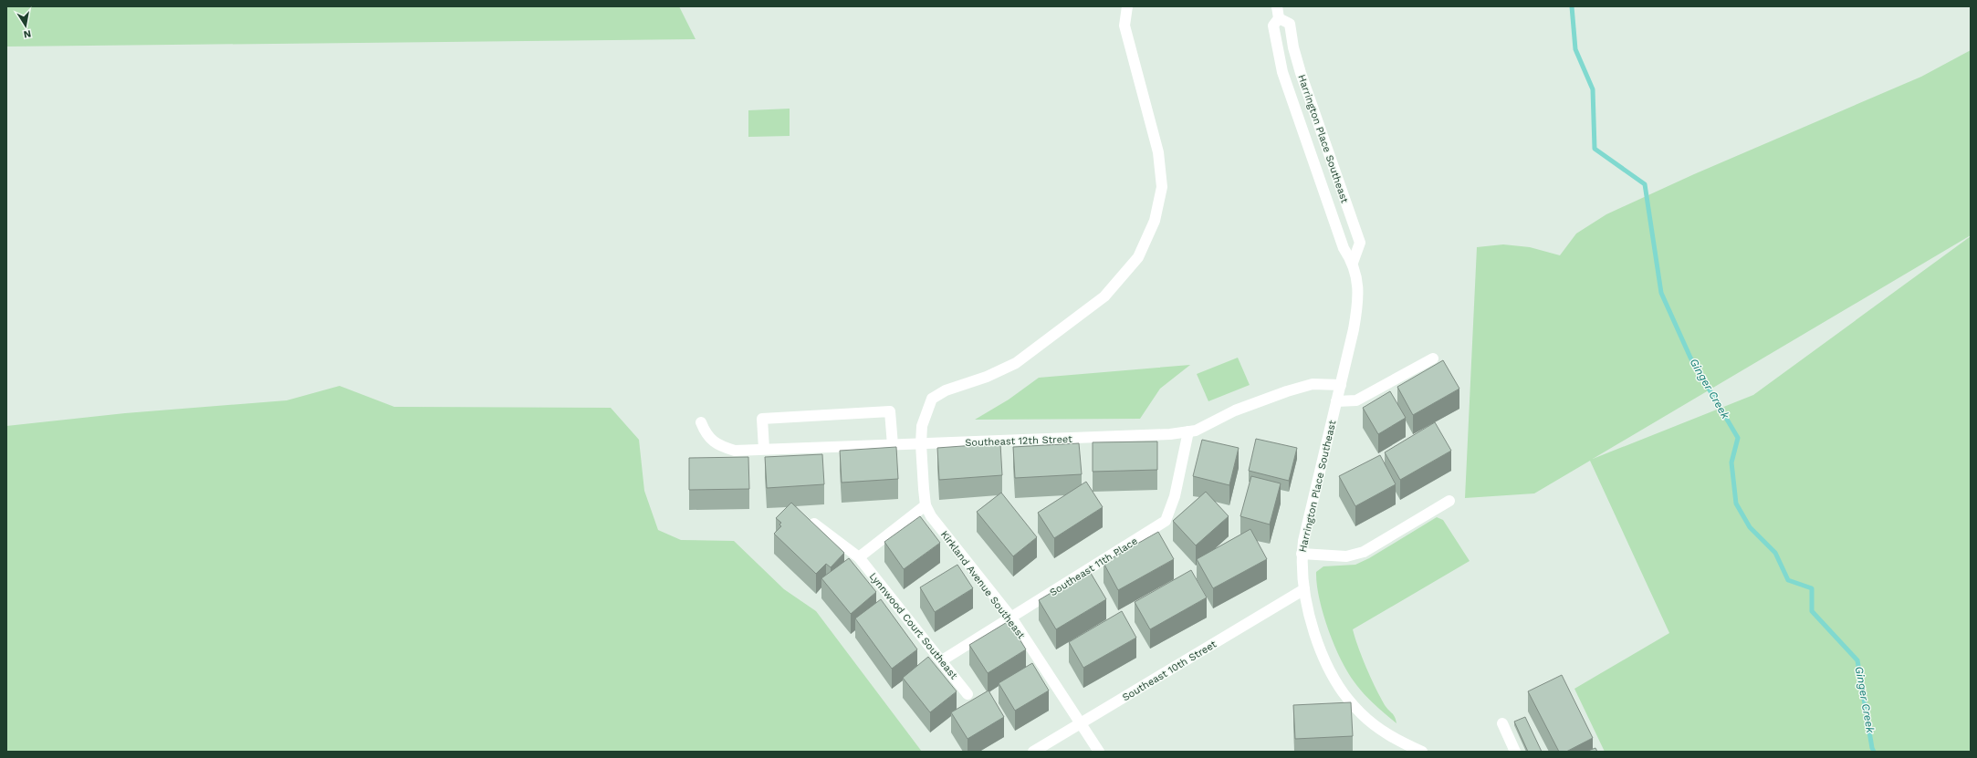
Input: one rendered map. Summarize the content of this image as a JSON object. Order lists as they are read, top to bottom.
{
  "streets": {
    "street": [
      "Harrington Place Southeast",
      "Southeast 12th Street",
      "Southeast 11th Place",
      "Kirkland Avenue Southeast",
      "Lynnwood Court Southeast",
      "Southeast 10th Street"
    ]
  },
  "crossings": [
    ["Harrington Place Southeast", "Southeast 12th Street"],
    ["Harrington Place Southeast", "Southeast 10th Street"],
    ["Southeast 12th Street", "Southeast 11th Place"],
    ["Southeast 12th Street", "Kirkland Avenue Southeast"],
    ["Southeast 11th Place", "Kirkland Avenue Southeast"],
    ["Southeast 11th Place", "Lynnwood Court Southeast"],
    ["Kirkland Avenue Southeast", "Southeast 10th Street"]
  ],
  "water": ["Ginger Creek"],
  "north": "bottom"
}
